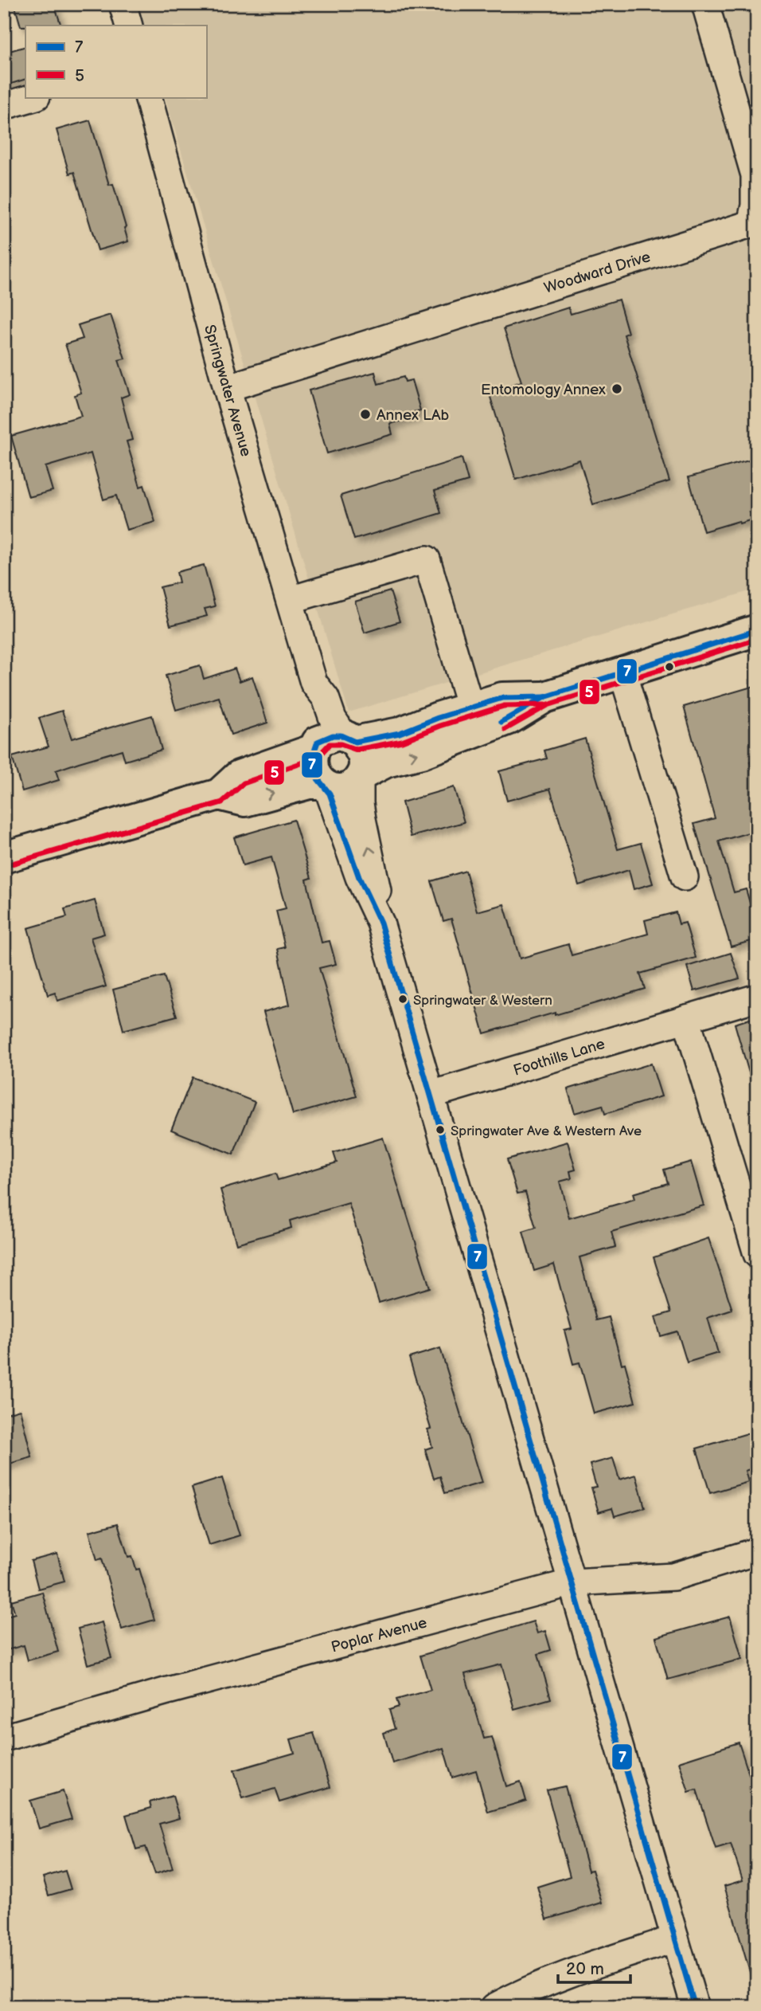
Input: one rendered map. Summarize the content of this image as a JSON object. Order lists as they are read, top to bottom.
{
  "streets": {
    "street": [
      "Woodward Drive",
      "Springwater Avenue",
      "Foothills Lane",
      "Poplar Avenue"
    ]
  },
  "crossings": [
    ["Woodward Drive", "Springwater Avenue"]
  ],
  "places": [
    "Entomology Annex",
    "Annex LAb",
    "Springwater & Western",
    "Springwater Ave & Western Ave"
  ],
  "lines": ["transit line 7", "transit line 5"],
  "legend": ["7", "5"],
  "scale_bar": "20 m"
}
